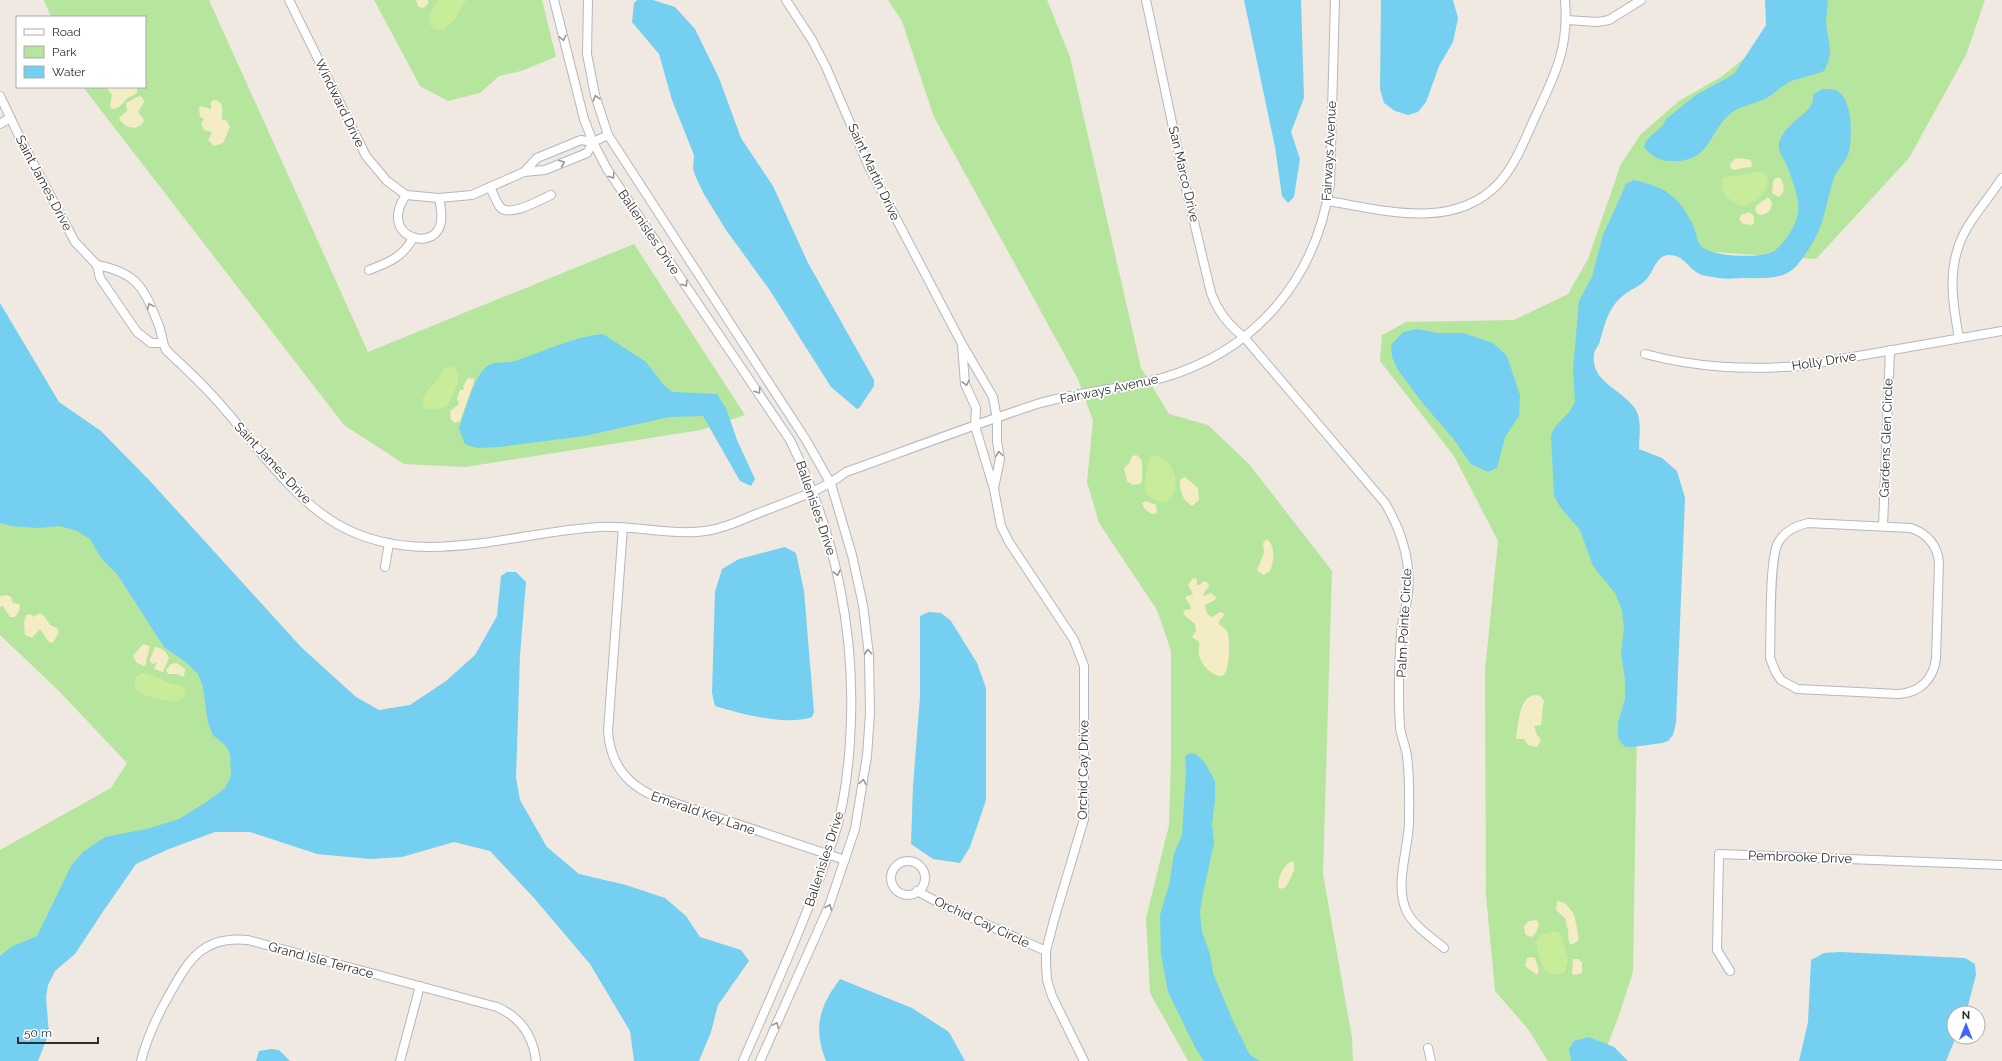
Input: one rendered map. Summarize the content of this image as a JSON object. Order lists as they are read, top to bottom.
{
  "streets": {
    "street": [
      "Windward Drive",
      "Fairways Avenue",
      "Saint Martin Drive",
      "San Marco Drive",
      "Saint James Drive",
      "Ballenisles Drive",
      "Holly Drive",
      "Gardens Glen Circle",
      "Palm Pointe Circle",
      "Orchid Cay Drive",
      "Emerald Key Lane",
      "Pembrooke Drive",
      "Orchid Cay Circle",
      "Grand Isle Terrace"
    ]
  },
  "crossings": [
    ["Fairways Avenue", "Saint Martin Drive"],
    ["Fairways Avenue", "San Marco Drive"],
    ["Fairways Avenue", "Saint James Drive"],
    ["Fairways Avenue", "Ballenisles Drive"],
    ["Fairways Avenue", "Palm Pointe Circle"],
    ["Fairways Avenue", "Emerald Key Lane"],
    ["Saint Martin Drive", "Orchid Cay Drive"],
    ["San Marco Drive", "Palm Pointe Circle"],
    ["Saint James Drive", "Emerald Key Lane"],
    ["Ballenisles Drive", "Emerald Key Lane"],
    ["Holly Drive", "Gardens Glen Circle"],
    ["Orchid Cay Drive", "Orchid Cay Circle"]
  ],
  "legend": ["Road", "Park", "Water"],
  "scale_bar": "50 m",
  "north": "top"
}
